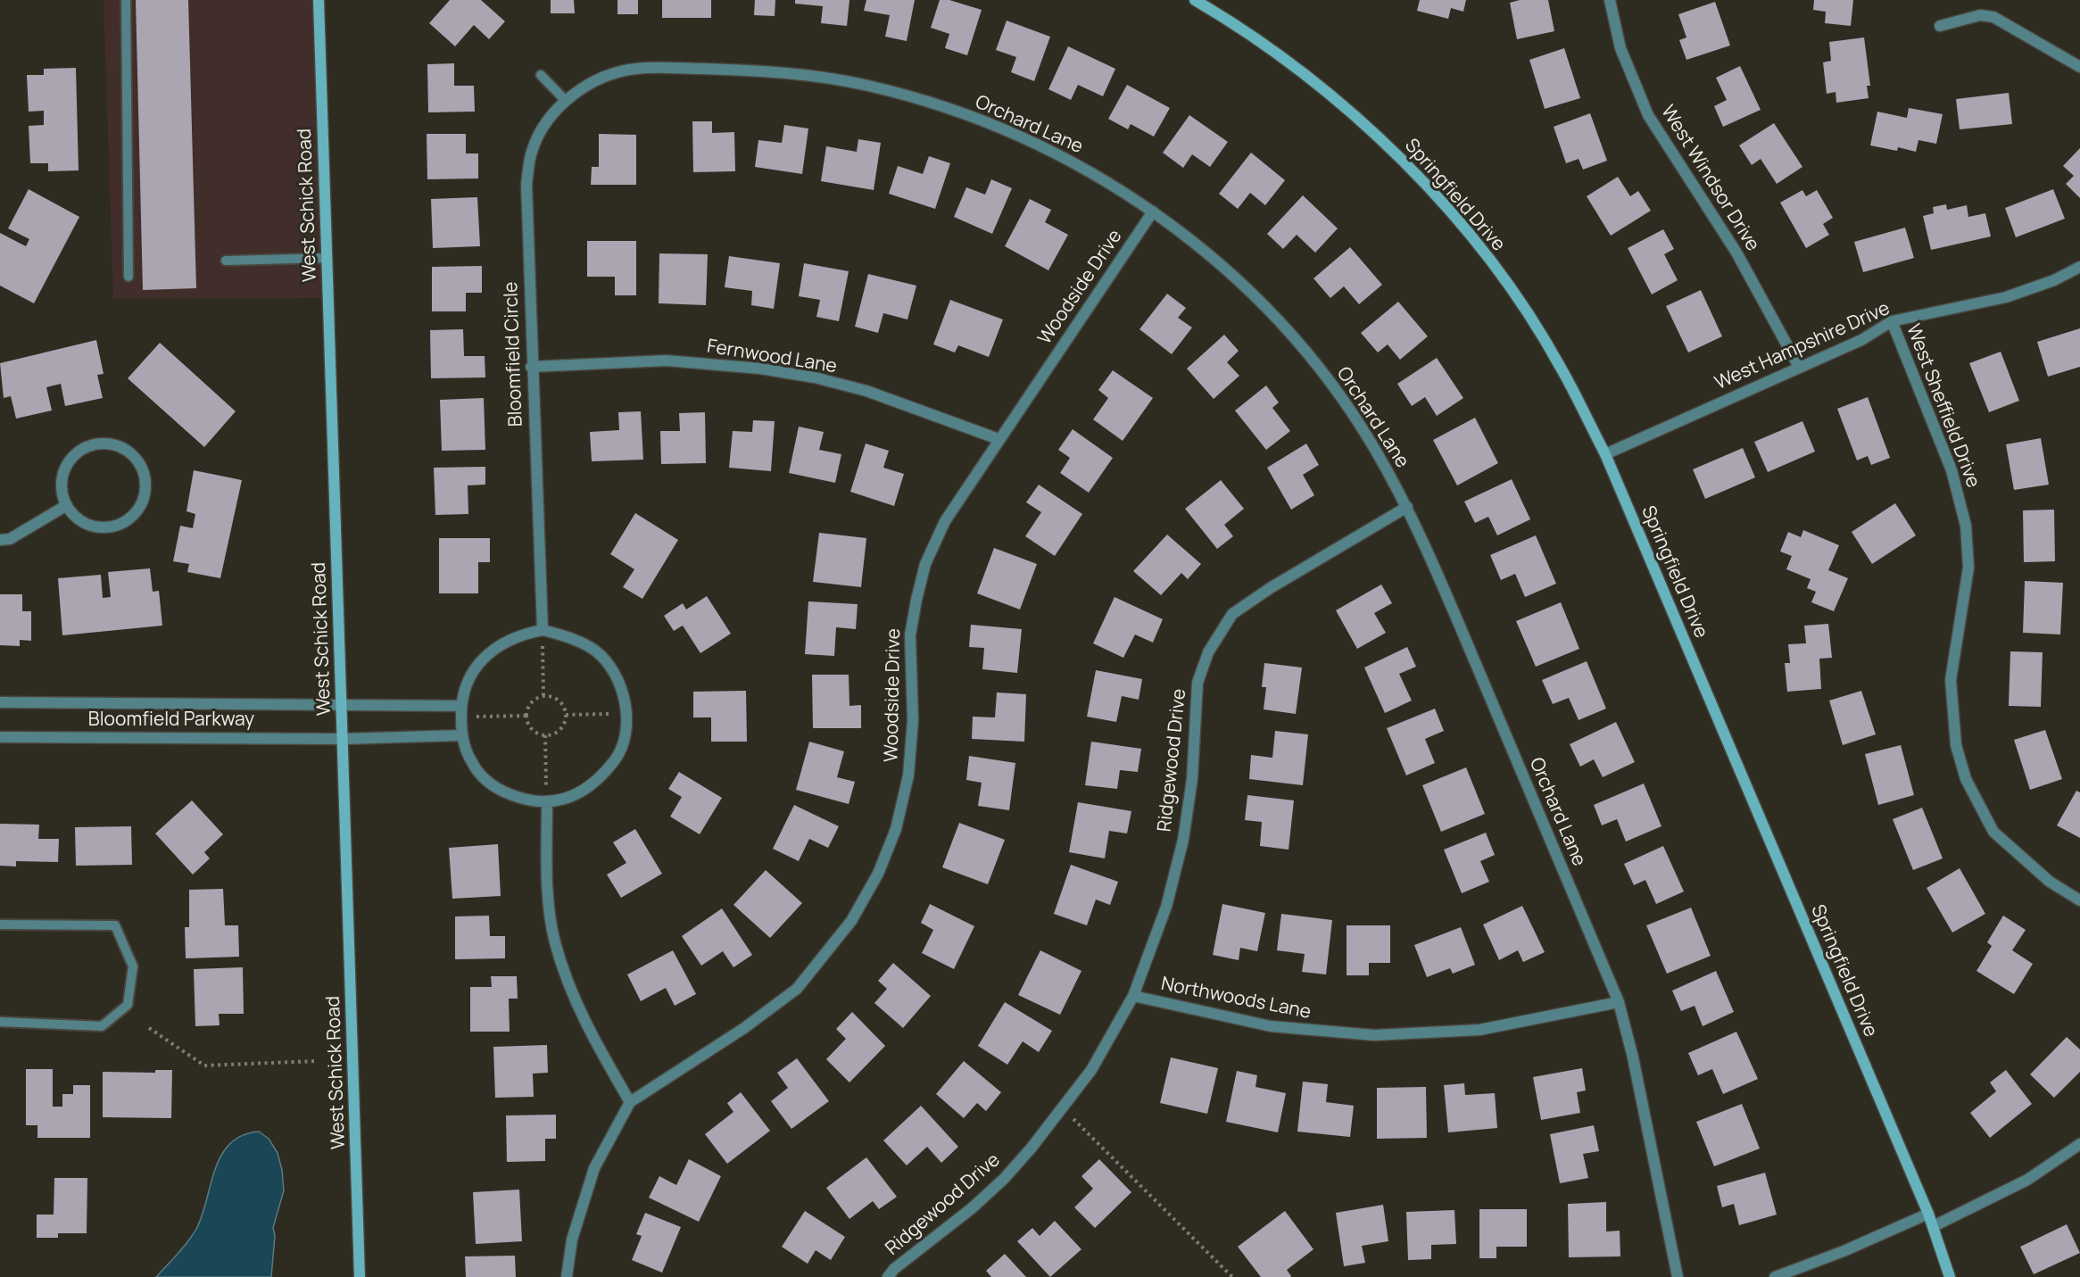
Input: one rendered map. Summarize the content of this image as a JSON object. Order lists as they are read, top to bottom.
{
  "streets": {
    "street": [
      "Orchard Lane",
      "West Windsor Drive",
      "Springfield Drive",
      "West Schick Road",
      "Woodside Drive",
      "West Hampshire Drive",
      "Bloomfield Circle",
      "Fernwood Lane",
      "West Sheffield Drive",
      "Bloomfield Parkway",
      "Ridgewood Drive",
      "Northwoods Lane"
    ]
  },
  "crossings": [
    ["Orchard Lane", "Woodside Drive"],
    ["Orchard Lane", "Bloomfield Circle"],
    ["Orchard Lane", "Ridgewood Drive"],
    ["Orchard Lane", "Northwoods Lane"],
    ["West Windsor Drive", "West Hampshire Drive"],
    ["Springfield Drive", "West Hampshire Drive"],
    ["West Schick Road", "Bloomfield Parkway"],
    ["Woodside Drive", "Fernwood Lane"],
    ["West Hampshire Drive", "West Sheffield Drive"],
    ["Bloomfield Circle", "Fernwood Lane"],
    ["Ridgewood Drive", "Northwoods Lane"]
  ]
}
